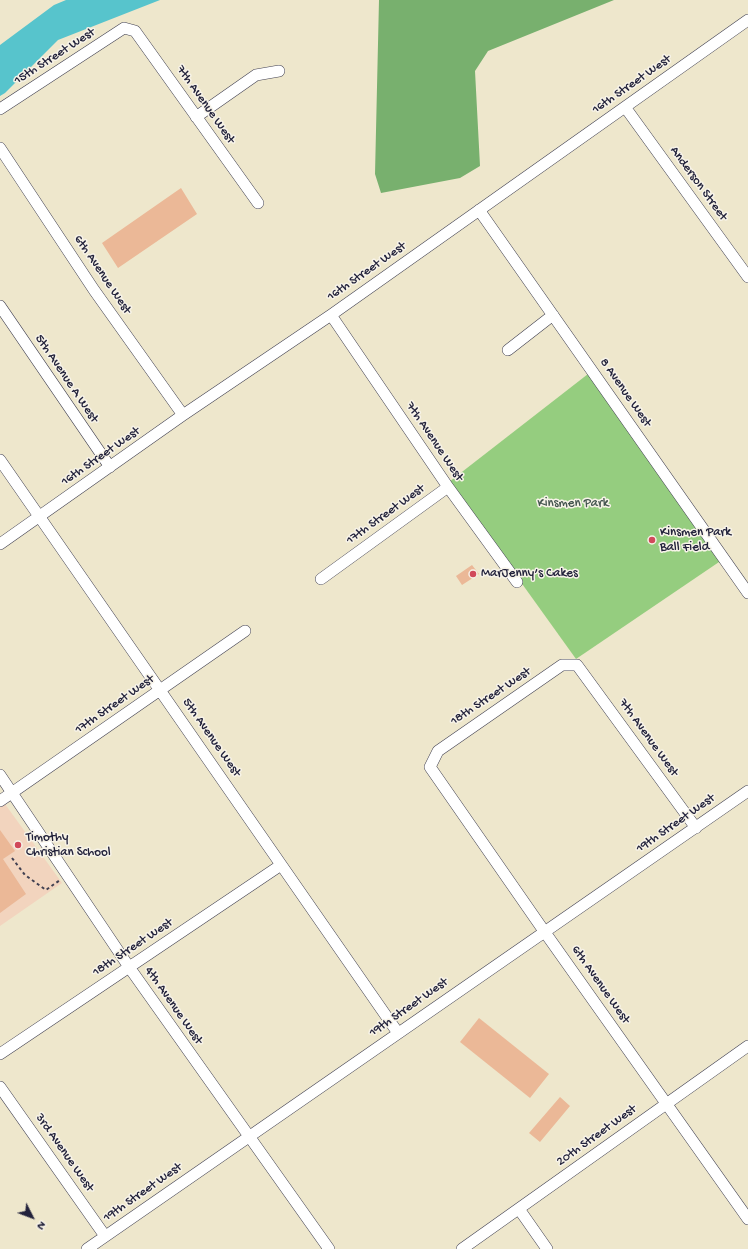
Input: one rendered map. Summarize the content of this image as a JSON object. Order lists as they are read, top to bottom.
{
  "streets": {
    "street": [
      "15th Street West",
      "16th Street West",
      "7th Avenue West",
      "Anderson Street",
      "6th Avenue West",
      "5th Avenue A West",
      "8 Avenue West",
      "17th Street West",
      "18th Street West",
      "5th Avenue West",
      "19th Street West",
      "4th Avenue West",
      "20th Street West",
      "3rd Avenue West"
    ]
  },
  "crossings": [
    ["15th Street West", "7th Avenue West"],
    ["16th Street West", "7th Avenue West"],
    ["16th Street West", "Anderson Street"],
    ["16th Street West", "6th Avenue West"],
    ["16th Street West", "5th Avenue A West"],
    ["16th Street West", "8 Avenue West"],
    ["16th Street West", "5th Avenue West"],
    ["7th Avenue West", "17th Street West"],
    ["7th Avenue West", "18th Street West"],
    ["7th Avenue West", "19th Street West"],
    ["6th Avenue West", "18th Street West"],
    ["6th Avenue West", "19th Street West"],
    ["6th Avenue West", "20th Street West"],
    ["17th Street West", "5th Avenue West"],
    ["17th Street West", "4th Avenue West"],
    ["18th Street West", "5th Avenue West"],
    ["18th Street West", "4th Avenue West"],
    ["5th Avenue West", "19th Street West"],
    ["19th Street West", "4th Avenue West"],
    ["19th Street West", "3rd Avenue West"]
  ],
  "parks": ["Kinsmen Park"],
  "places": ["Kinsmen Park Ball Field", "MarJenny’s Cakes", "Timothy Christian School"],
  "north": "bottom right"
}
